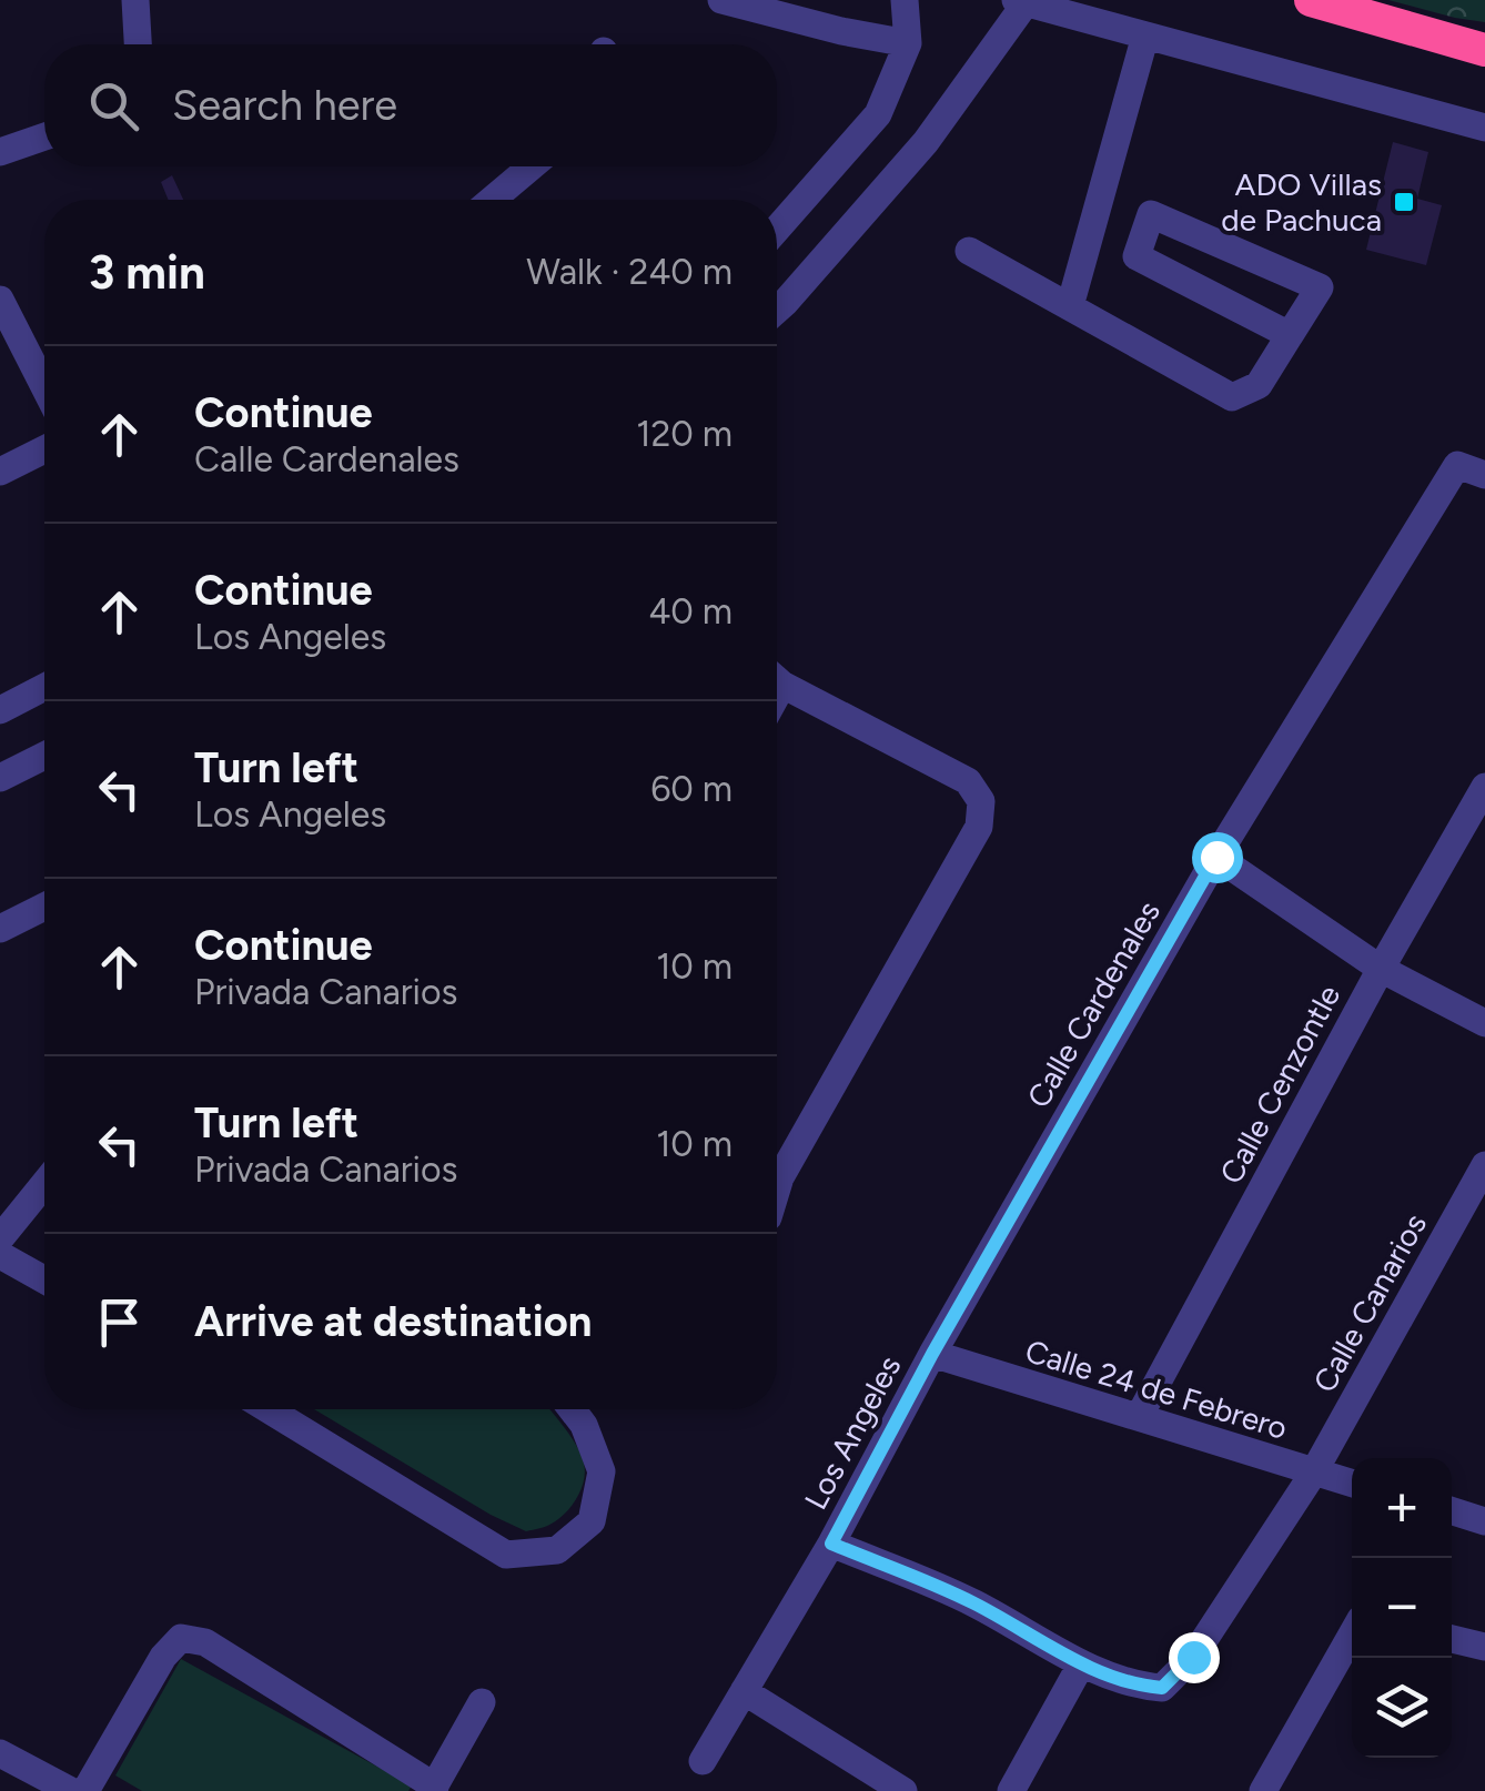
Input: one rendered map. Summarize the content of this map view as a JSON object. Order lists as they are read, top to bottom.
{
  "streets": {
    "street": [
      "Calle Cardenales",
      "Calle Cenzontle",
      "Calle Canarios",
      "Calle 24 de Febrero",
      "Los Angeles"
    ]
  },
  "crossings": [
    ["Calle Cardenales", "Calle 24 de Febrero"],
    ["Calle Cardenales", "Los Angeles"],
    ["Calle Cenzontle", "Calle 24 de Febrero"],
    ["Calle Canarios", "Calle 24 de Febrero"],
    ["Calle Canarios", "Los Angeles"],
    ["Calle 24 de Febrero", "Los Angeles"]
  ],
  "places": {
    "transit": ["ADO Villas de Pachuca"]
  },
  "page": {
    "search": "Search here",
    "heading": ["3 min", "Walk · 240 m"],
    "list": [
      ["Continue", "Calle Cardenales", "120 m"],
      ["Continue", "Los Angeles", "40 m"],
      ["Turn left", "Los Angeles", "60 m"],
      ["Continue", "Privada Canarios", "10 m"],
      ["Turn left", "Privada Canarios", "10 m"],
      "Arrive at destination"
    ],
    "map_buttons": ["+", "−"]
  }
}
